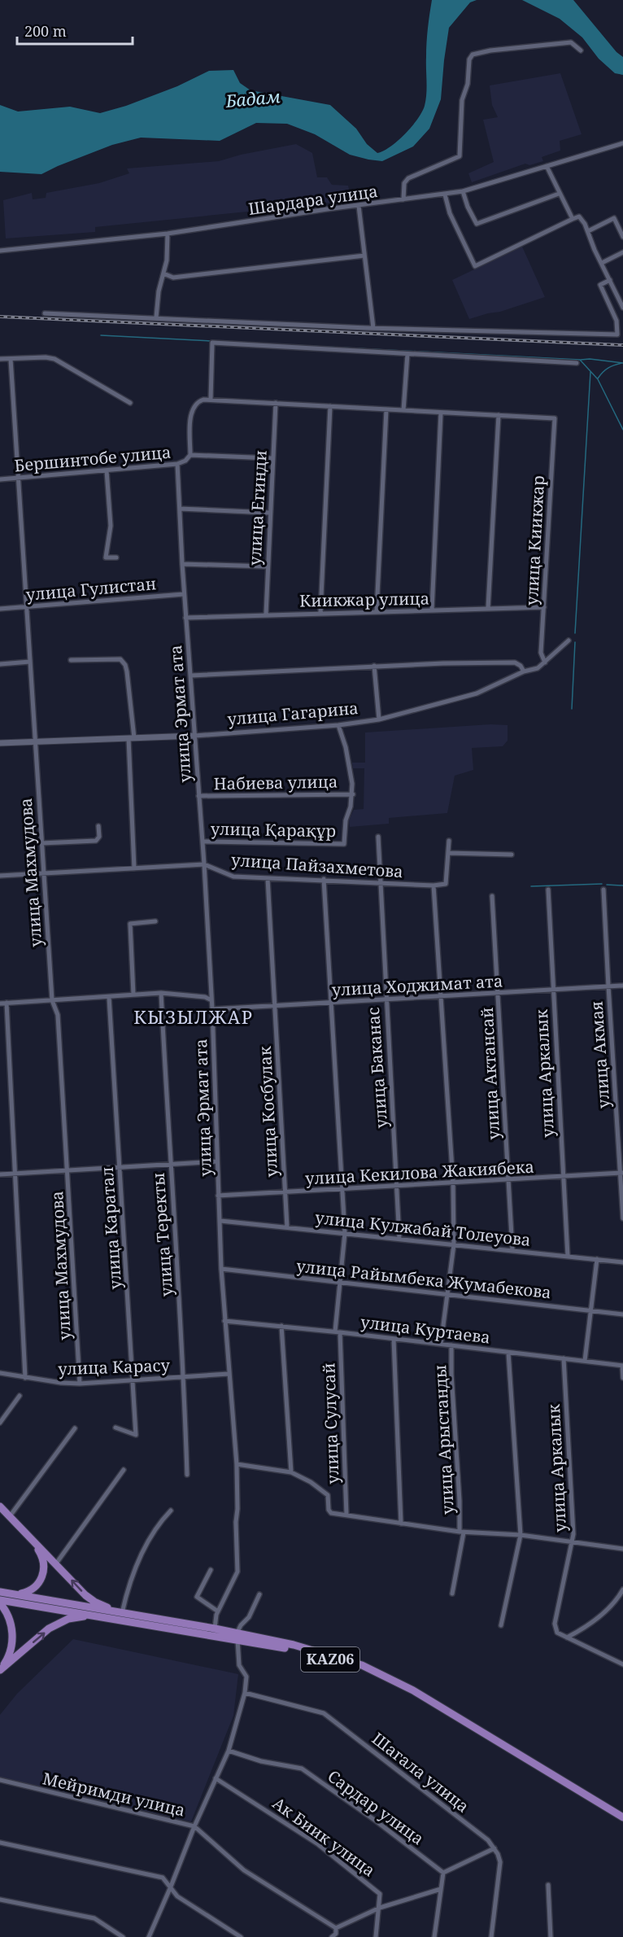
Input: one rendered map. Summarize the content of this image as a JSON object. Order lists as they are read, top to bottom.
{
  "streets": {
    "highway": ["KАZ06"],
    "street": [
      "Шардара улица",
      "Бершинтобе улица",
      "улица Егинди",
      "улица Киикжар",
      "улица Гулистан",
      "Киикжар улица",
      "улица Эрмат ата",
      "улица Гагарина",
      "Набиева улица",
      "улица Қарақұр",
      "улица Пайзахметова",
      "улица Махмудова",
      "улица Ходжимат ата",
      "улица Акмая",
      "улица Баканас",
      "улица Актансай",
      "улица Аркалык",
      "улица Косбулак",
      "улица Кекилова Жакиябека",
      "улица Каратал",
      "улица Кулжабай Толеуова",
      "улица Теректы",
      "улица Райымбека Жумабекова",
      "улица Куртаева",
      "улица Карасу",
      "улица Сулусай",
      "улица Арыстанды",
      "Шагала улица",
      "Мейримди улица",
      "Сардар улица",
      "Ак Биик улица"
    ]
  },
  "crossings": [
    ["Бершинтобе улица", "улица Егинди"],
    ["Бершинтобе улица", "улица Эрмат ата"],
    ["Бершинтобе улица", "улица Махмудова"],
    ["улица Егинди", "Киикжар улица"],
    ["улица Егинди", "улица Эрмат ата"],
    ["улица Киикжар", "Киикжар улица"],
    ["улица Киикжар", "улица Гагарина"],
    ["улица Гулистан", "улица Эрмат ата"],
    ["улица Гулистан", "улица Махмудова"],
    ["Киикжар улица", "улица Эрмат ата"],
    ["улица Эрмат ата", "улица Гагарина"],
    ["улица Эрмат ата", "Набиева улица"],
    ["улица Эрмат ата", "улица Қарақұр"],
    ["улица Эрмат ата", "улица Пайзахметова"],
    ["улица Эрмат ата", "улица Ходжимат ата"],
    ["улица Эрмат ата", "улица Кекилова Жакиябека"],
    ["улица Эрмат ата", "улица Кулжабай Толеуова"],
    ["улица Эрмат ата", "улица Райымбека Жумабекова"],
    ["улица Эрмат ата", "улица Куртаева"],
    ["улица Эрмат ата", "улица Карасу"],
    ["улица Эрмат ата", "KАZ06"],
    ["улица Гагарина", "улица Махмудова"],
    ["Набиева улица", "улица Қарақұр"],
    ["улица Пайзахметова", "улица Махмудова"],
    ["улица Пайзахметова", "улица Баканас"],
    ["улица Пайзахметова", "улица Косбулак"],
    ["улица Пайзахметова", "улица Сулусай"],
    ["улица Махмудова", "улица Карасу"],
    ["улица Ходжимат ата", "улица Акмая"],
    ["улица Ходжимат ата", "улица Баканас"],
    ["улица Ходжимат ата", "улица Актансай"],
    ["улица Ходжимат ата", "улица Аркалык"],
    ["улица Ходжимат ата", "улица Косбулак"],
    ["улица Ходжимат ата", "улица Сулусай"],
    ["улица Акмая", "улица Кекилова Жакиябека"],
    ["улица Баканас", "улица Кекилова Жакиябека"],
    ["улица Баканас", "улица Кулжабай Толеуова"],
    ["улица Актансай", "улица Кекилова Жакиябека"],
    ["улица Актансай", "улица Кулжабай Толеуова"],
    ["улица Аркалык", "улица Кекилова Жакиябека"],
    ["улица Аркалык", "улица Кулжабай Толеуова"],
    ["улица Аркалык", "улица Куртаева"],
    ["улица Косбулак", "улица Кекилова Жакиябека"],
    ["улица Косбулак", "улица Кулжабай Толеуова"],
    ["улица Кекилова Жакиябека", "улица Сулусай"],
    ["улица Каратал", "улица Карасу"],
    ["улица Кулжабай Толеуова", "улица Сулусай"],
    ["улица Теректы", "улица Карасу"],
    ["улица Райымбека Жумабекова", "улица Сулусай"],
    ["улица Куртаева", "улица Сулусай"],
    ["улица Куртаева", "улица Арыстанды"]
  ],
  "districts": ["КЫЗЫЛЖАР"],
  "water": ["Бадам"],
  "scale_bar": "200 m"
}
